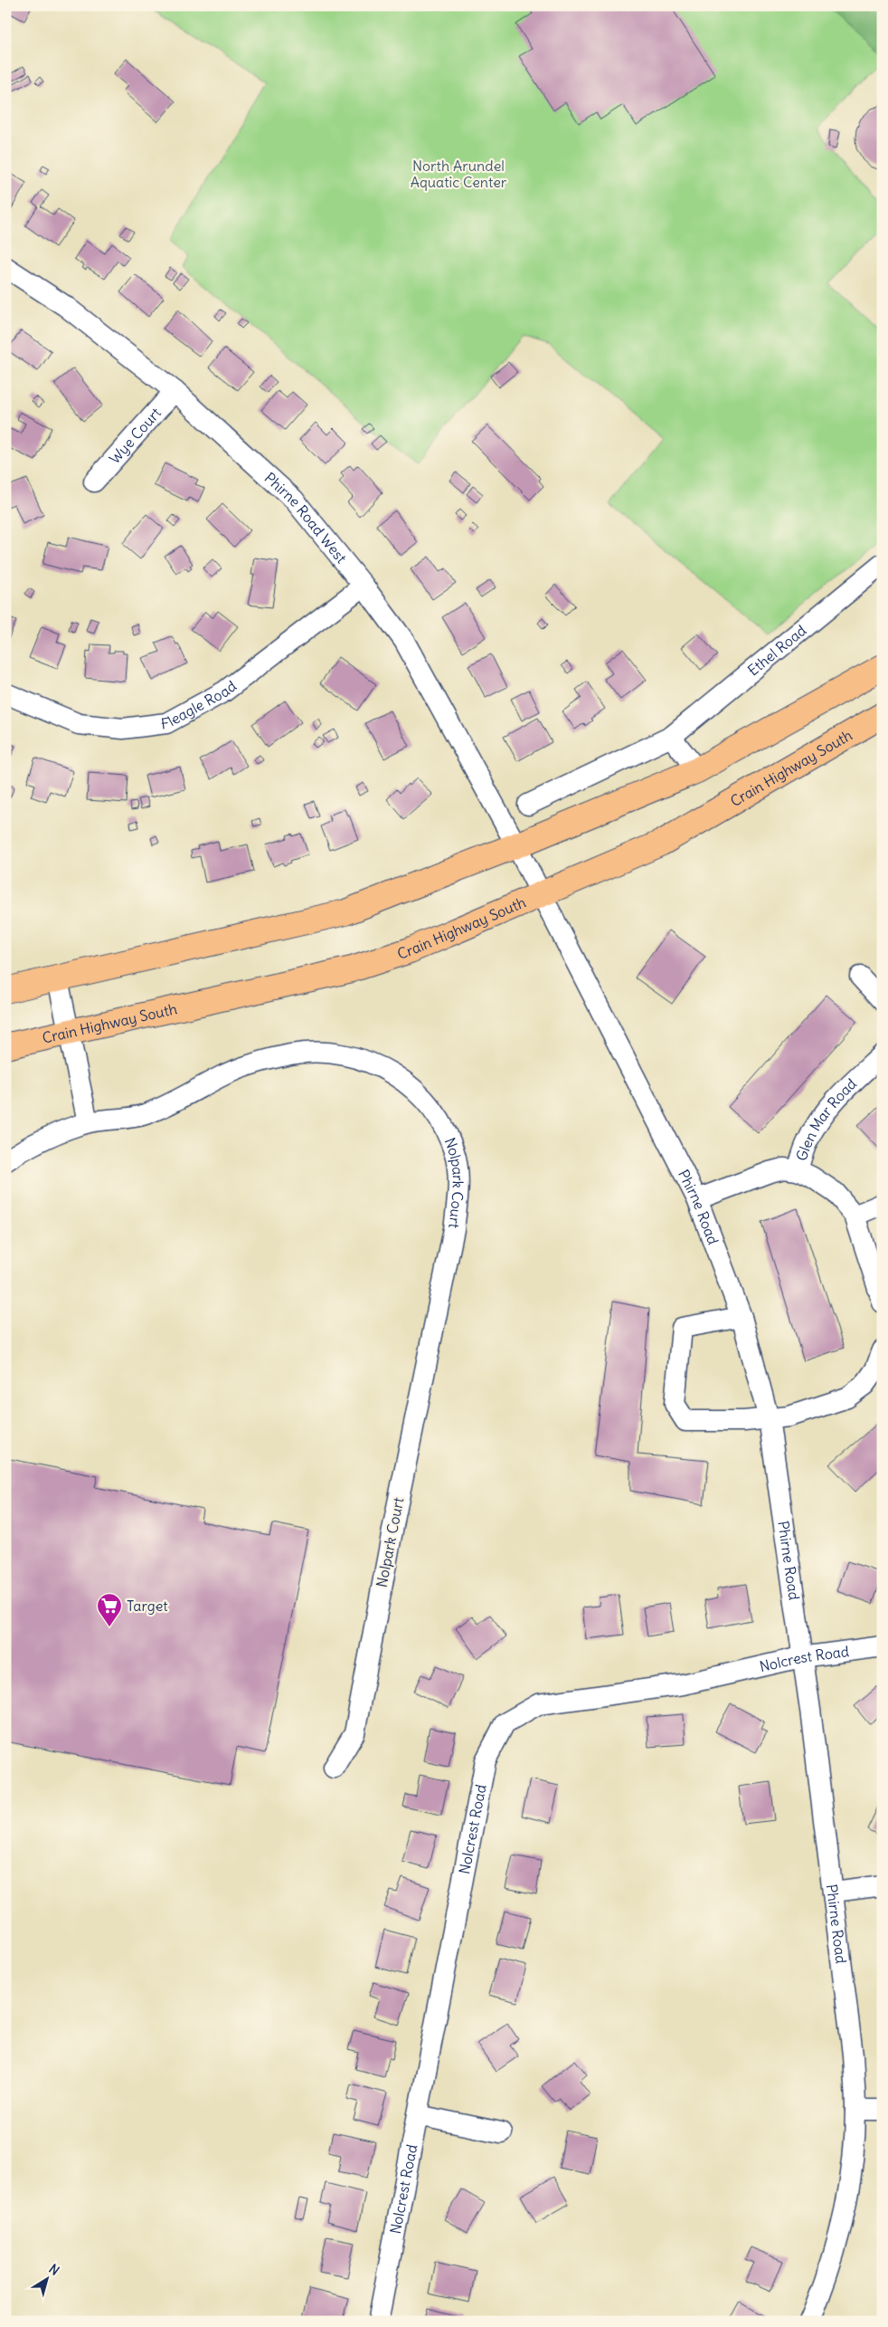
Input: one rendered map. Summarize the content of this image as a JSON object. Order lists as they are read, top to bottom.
{
  "streets": {
    "main road": ["Crain Highway South"],
    "street": [
      "Wye Court",
      "Phirne Road West",
      "Ethel Road",
      "Fleagle Road",
      "Glen Mar Road",
      "Nolpark Court",
      "Phirne Road",
      "Nolcrest Road"
    ]
  },
  "crossings": [
    ["Wye Court", "Phirne Road West"],
    ["Phirne Road West", "Fleagle Road"],
    ["Phirne Road West", "Phirne Road"],
    ["Crain Highway South", "Phirne Road"],
    ["Glen Mar Road", "Phirne Road"],
    ["Phirne Road", "Nolcrest Road"]
  ],
  "parks": ["North Arundel Aquatic Center"],
  "places": {
    "supermarket": ["Target"]
  },
  "north": "top right"
}
